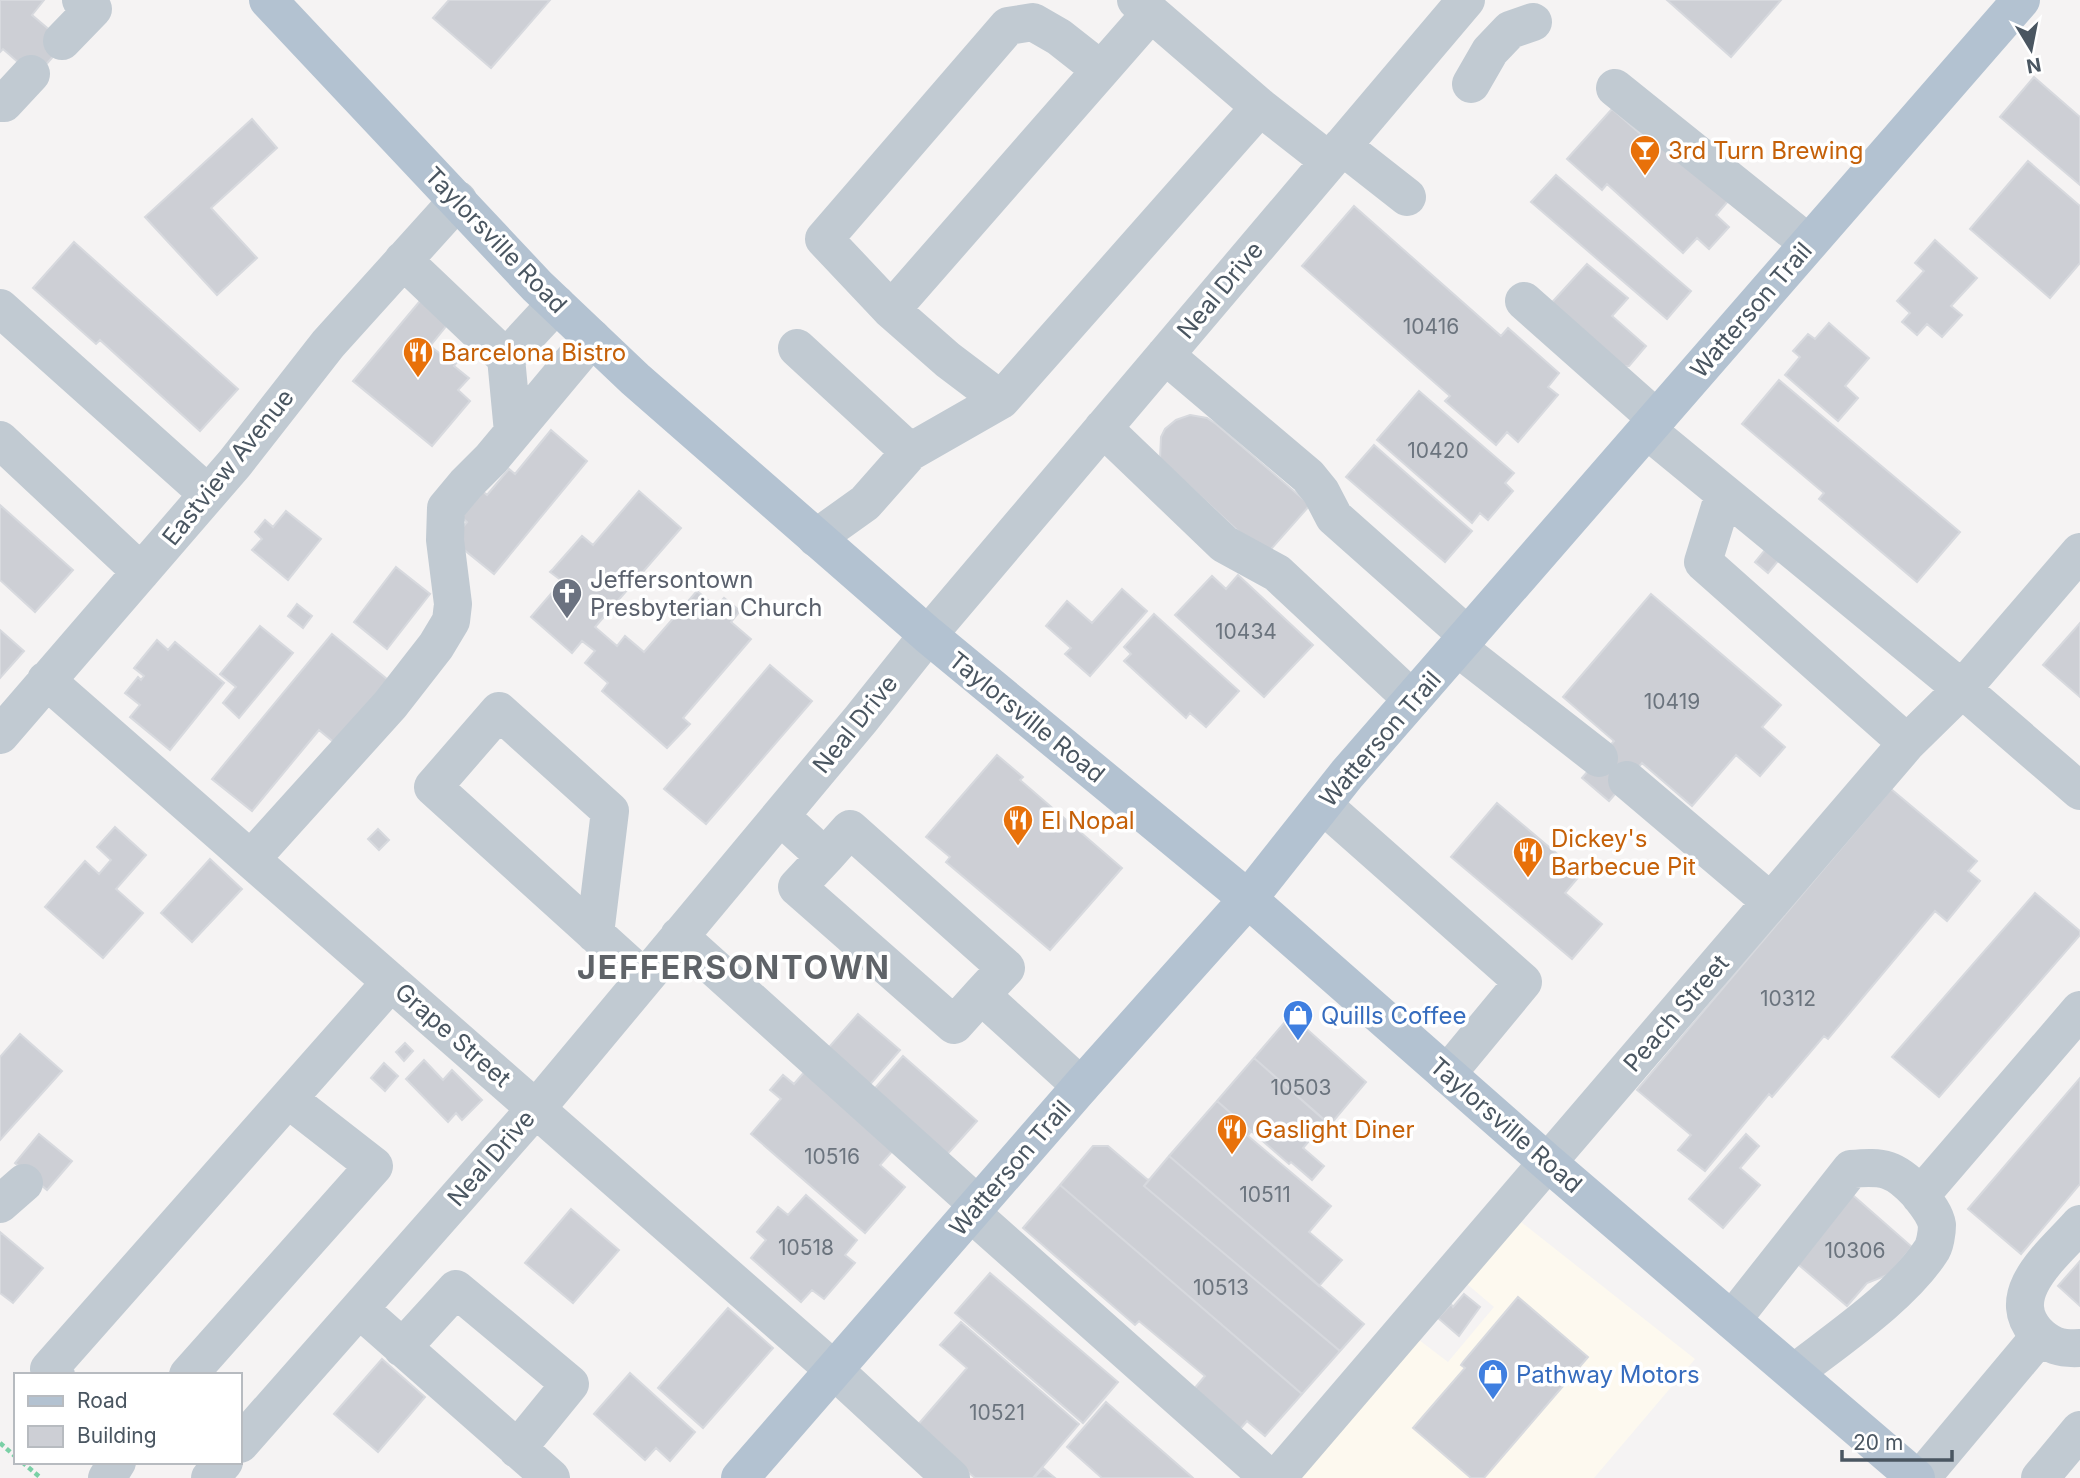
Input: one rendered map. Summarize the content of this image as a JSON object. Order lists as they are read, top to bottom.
{
  "streets": {
    "main road": ["Taylorsville Road", "Watterson Trail"],
    "street": [
      "Neal Drive",
      "Eastview Avenue",
      "Peach Street",
      "Grape Street"
    ]
  },
  "crossings": [
    ["Taylorsville Road", "Neal Drive"],
    ["Taylorsville Road", "Watterson Trail"],
    ["Taylorsville Road", "Eastview Avenue"],
    ["Taylorsville Road", "Peach Street"],
    ["Neal Drive", "Grape Street"],
    ["Watterson Trail", "Grape Street"],
    ["Eastview Avenue", "Grape Street"]
  ],
  "districts": ["JEFFERSONTOWN"],
  "places": {
    "bar": ["3rd Turn Brewing"],
    "restaurant": [
      "Barcelona Bistro",
      "El Nopal",
      "Dickey's Barbecue Pit",
      "Gaslight Diner"
    ],
    "church": ["Jeffersontown Presbyterian Church"],
    "shop": ["Quills Coffee", "Pathway Motors"]
  },
  "house_numbers": [
    "10416",
    "10420",
    "10434",
    "10419",
    "10312",
    "10503",
    "10516",
    "10511",
    "10518",
    "10306",
    "10513",
    "10521"
  ],
  "legend": ["Road", "Building"],
  "scale_bar": "20 m",
  "north": "bottom"
}
